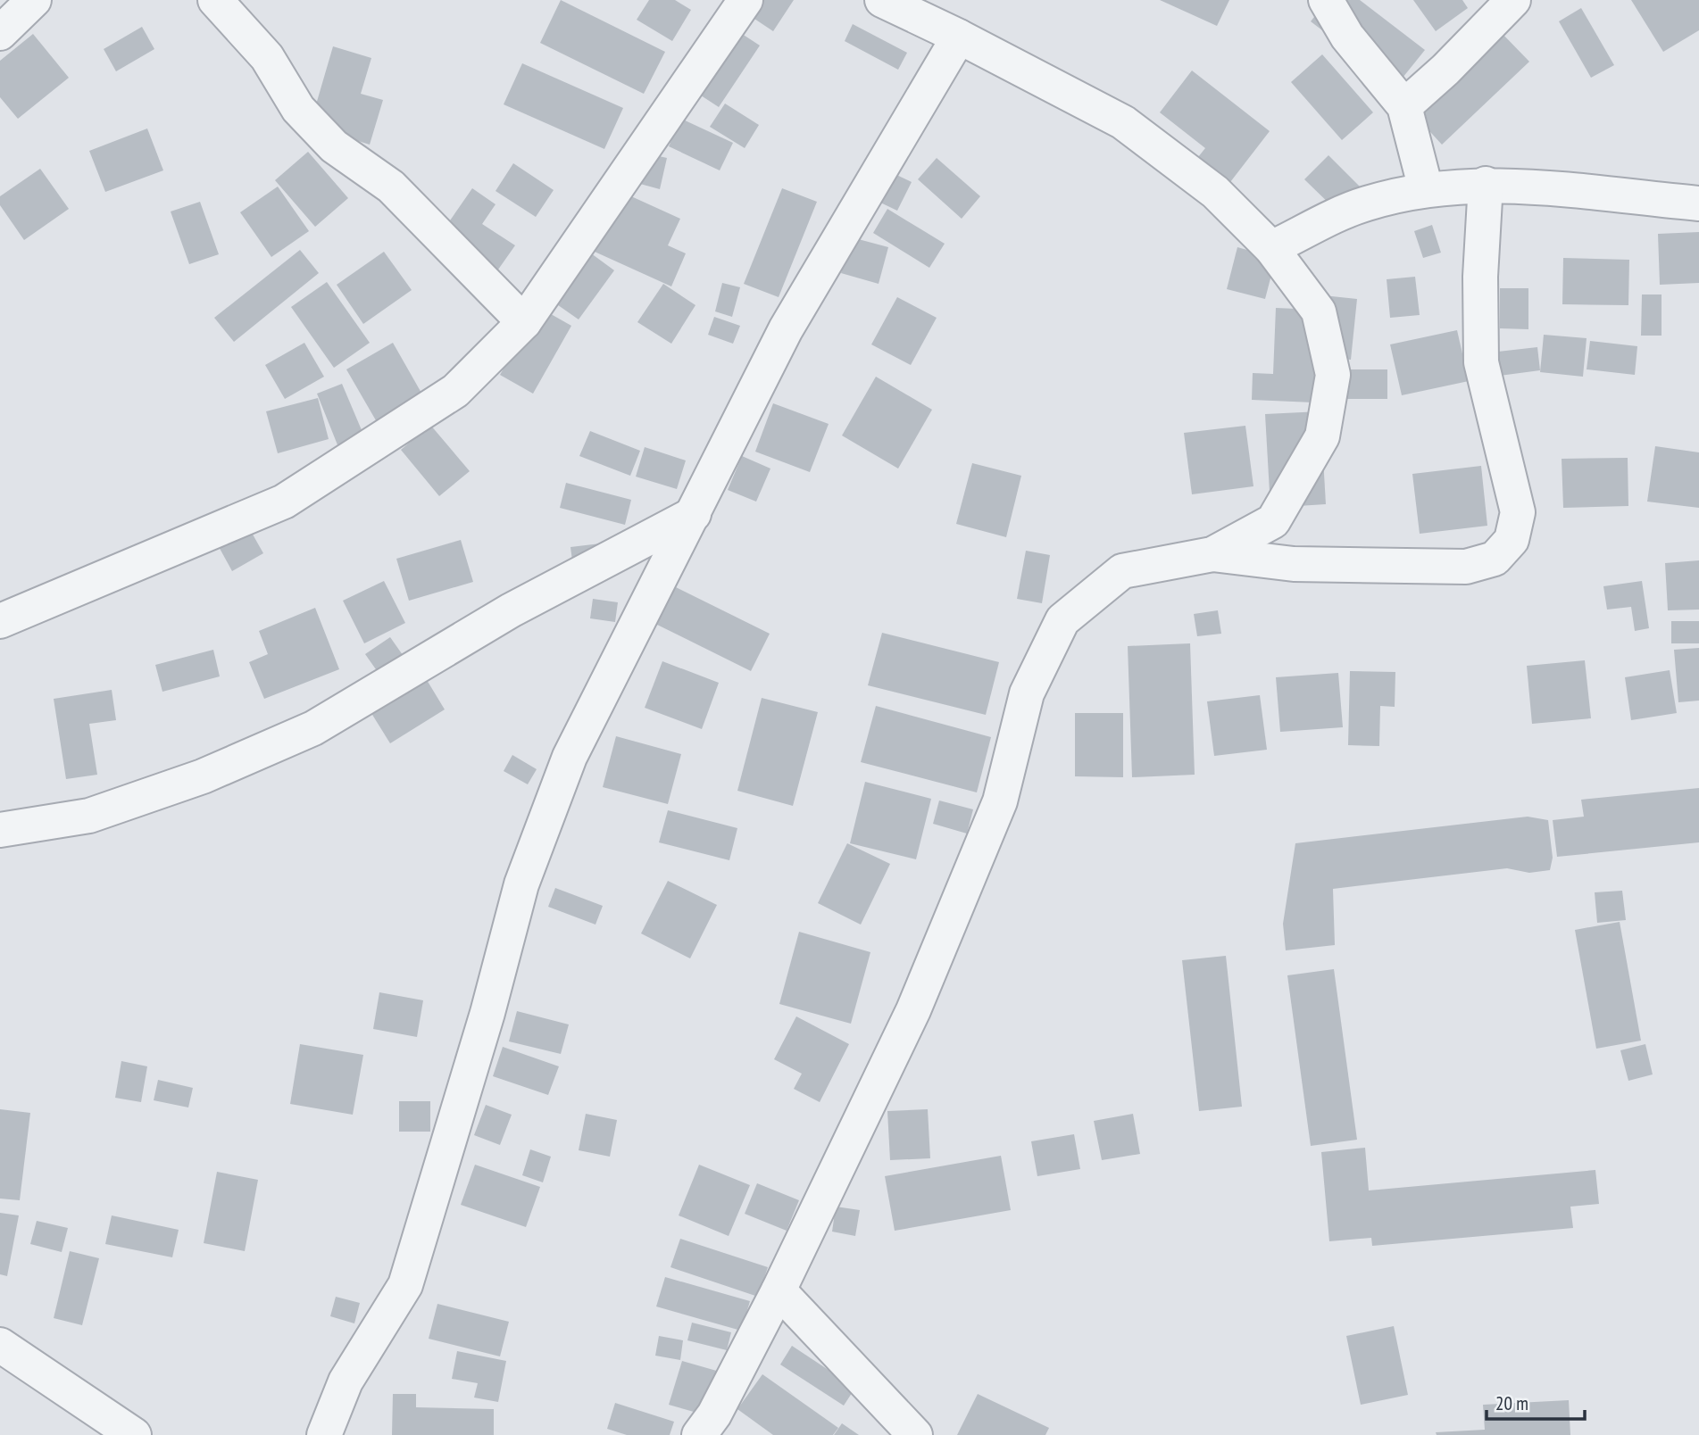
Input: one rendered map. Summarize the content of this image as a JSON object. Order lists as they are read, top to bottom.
{
  "scale_bar": "20 m"
}
